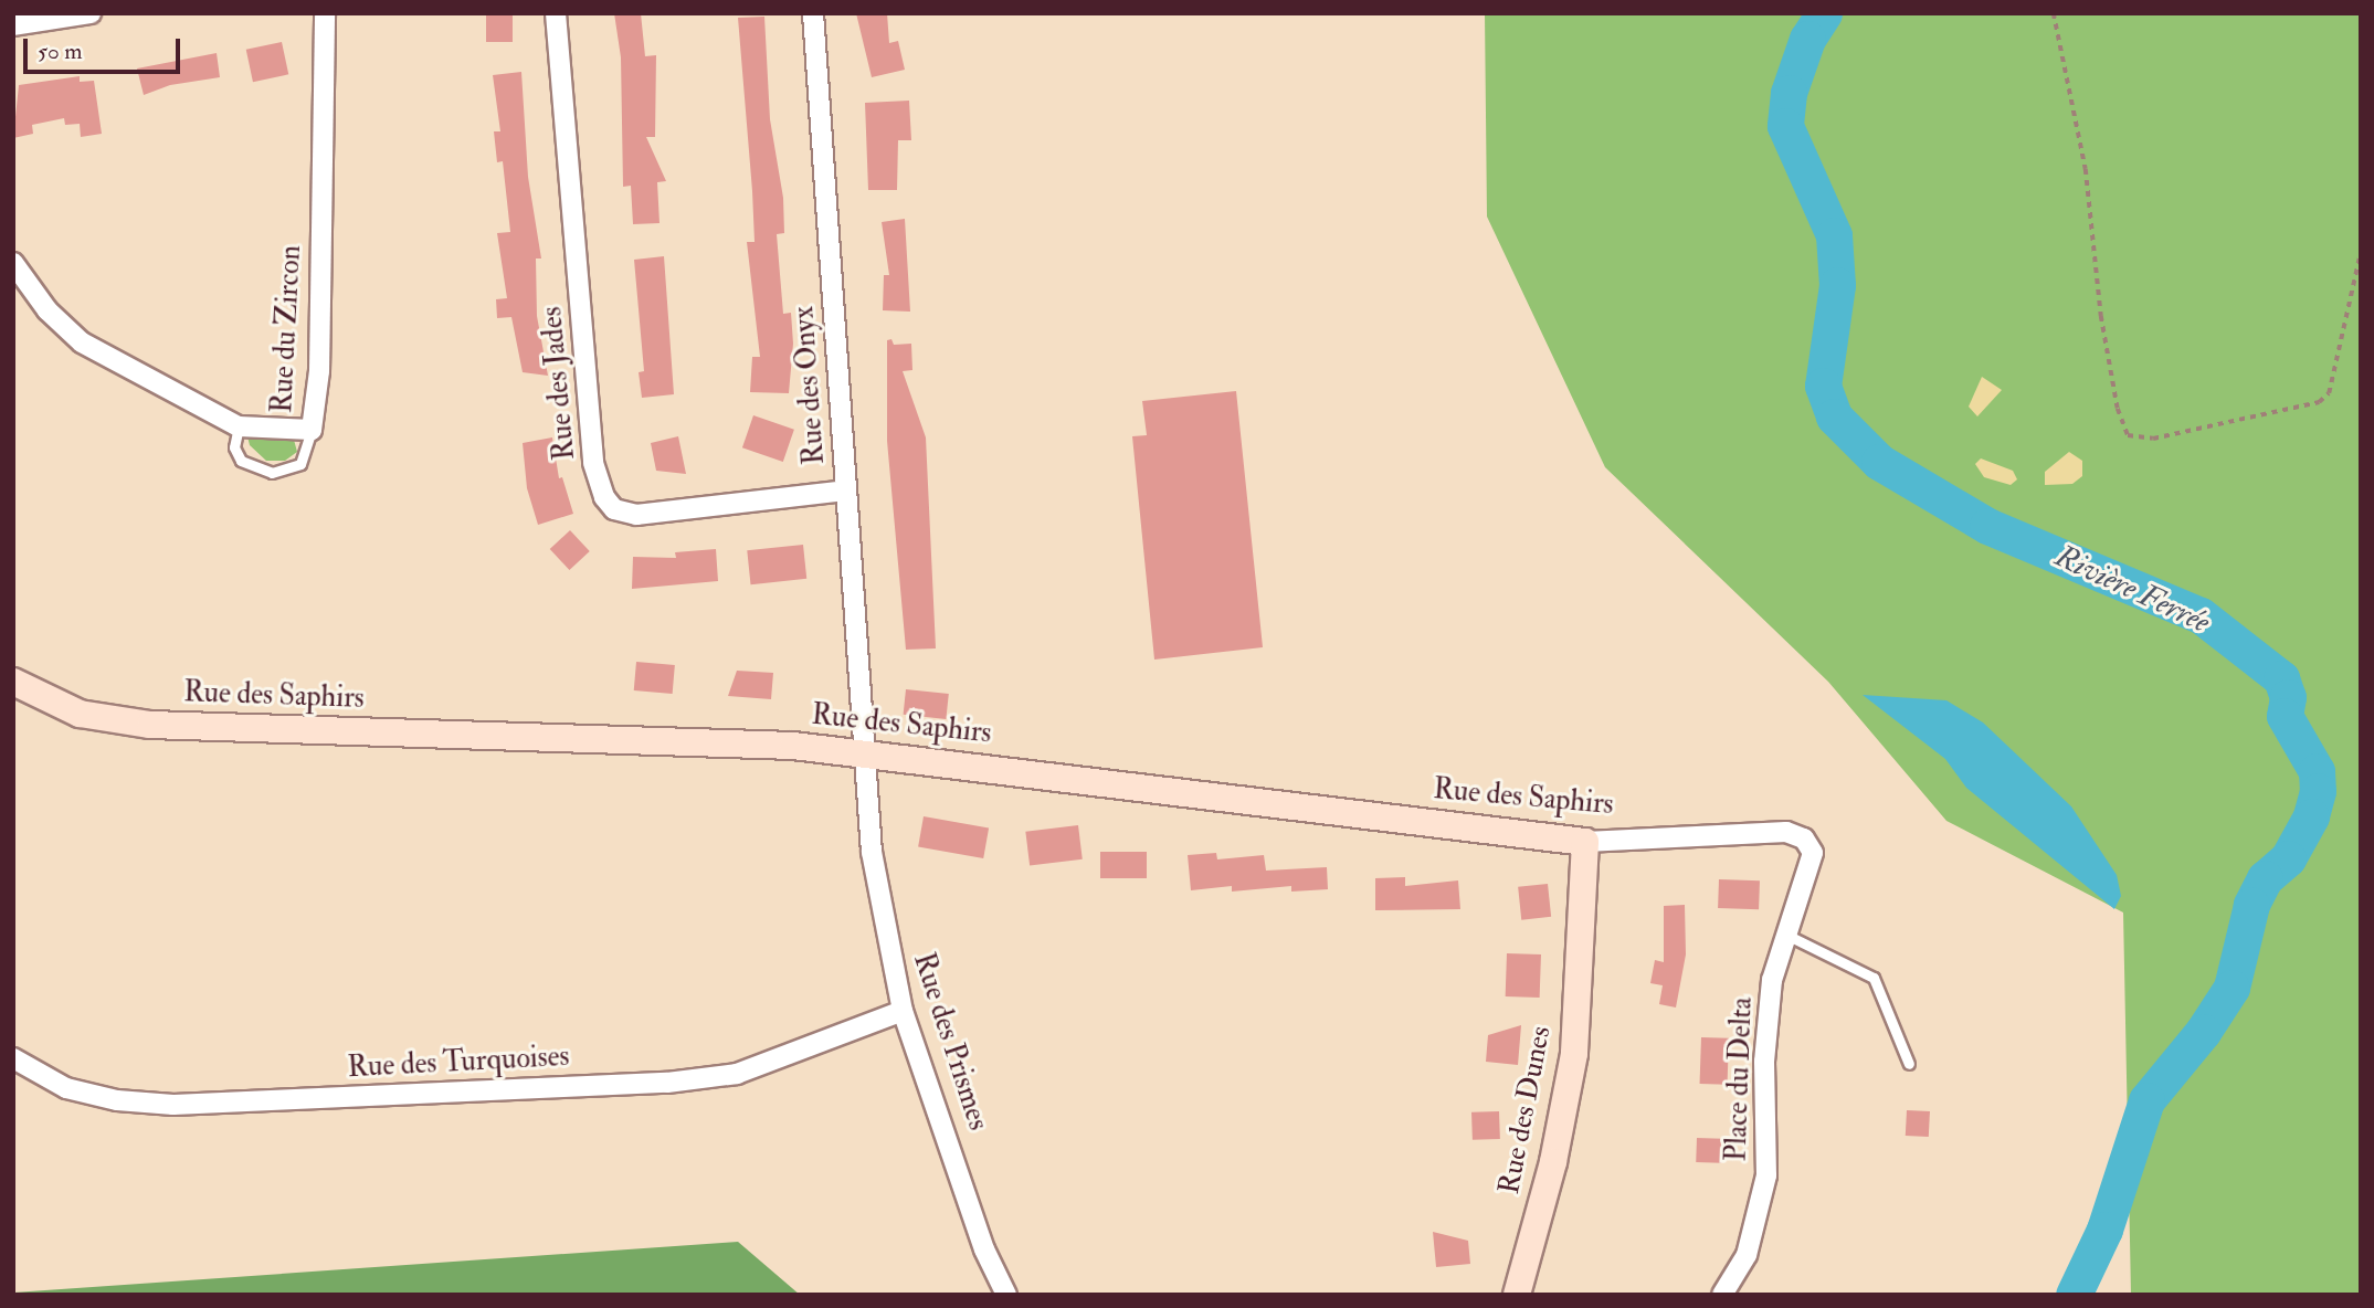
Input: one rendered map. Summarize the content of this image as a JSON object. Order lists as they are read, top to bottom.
{
  "streets": {
    "street": [
      "Rue du Zircon",
      "Rue des Jades",
      "Rue des Onyx",
      "Rue des Saphirs",
      "Rue des Prismes",
      "Rue des Turquoises",
      "Place du Delta",
      "Rue des Dunes"
    ]
  },
  "crossings": [
    ["Rue des Jades", "Rue des Onyx"],
    ["Rue des Onyx", "Rue des Saphirs"],
    ["Rue des Onyx", "Rue des Prismes"],
    ["Rue des Saphirs", "Rue des Prismes"],
    ["Rue des Saphirs", "Place du Delta"],
    ["Rue des Saphirs", "Rue des Dunes"],
    ["Rue des Prismes", "Rue des Turquoises"]
  ],
  "water": ["Rivière Ferrée"],
  "scale_bar": "50 m"
}
